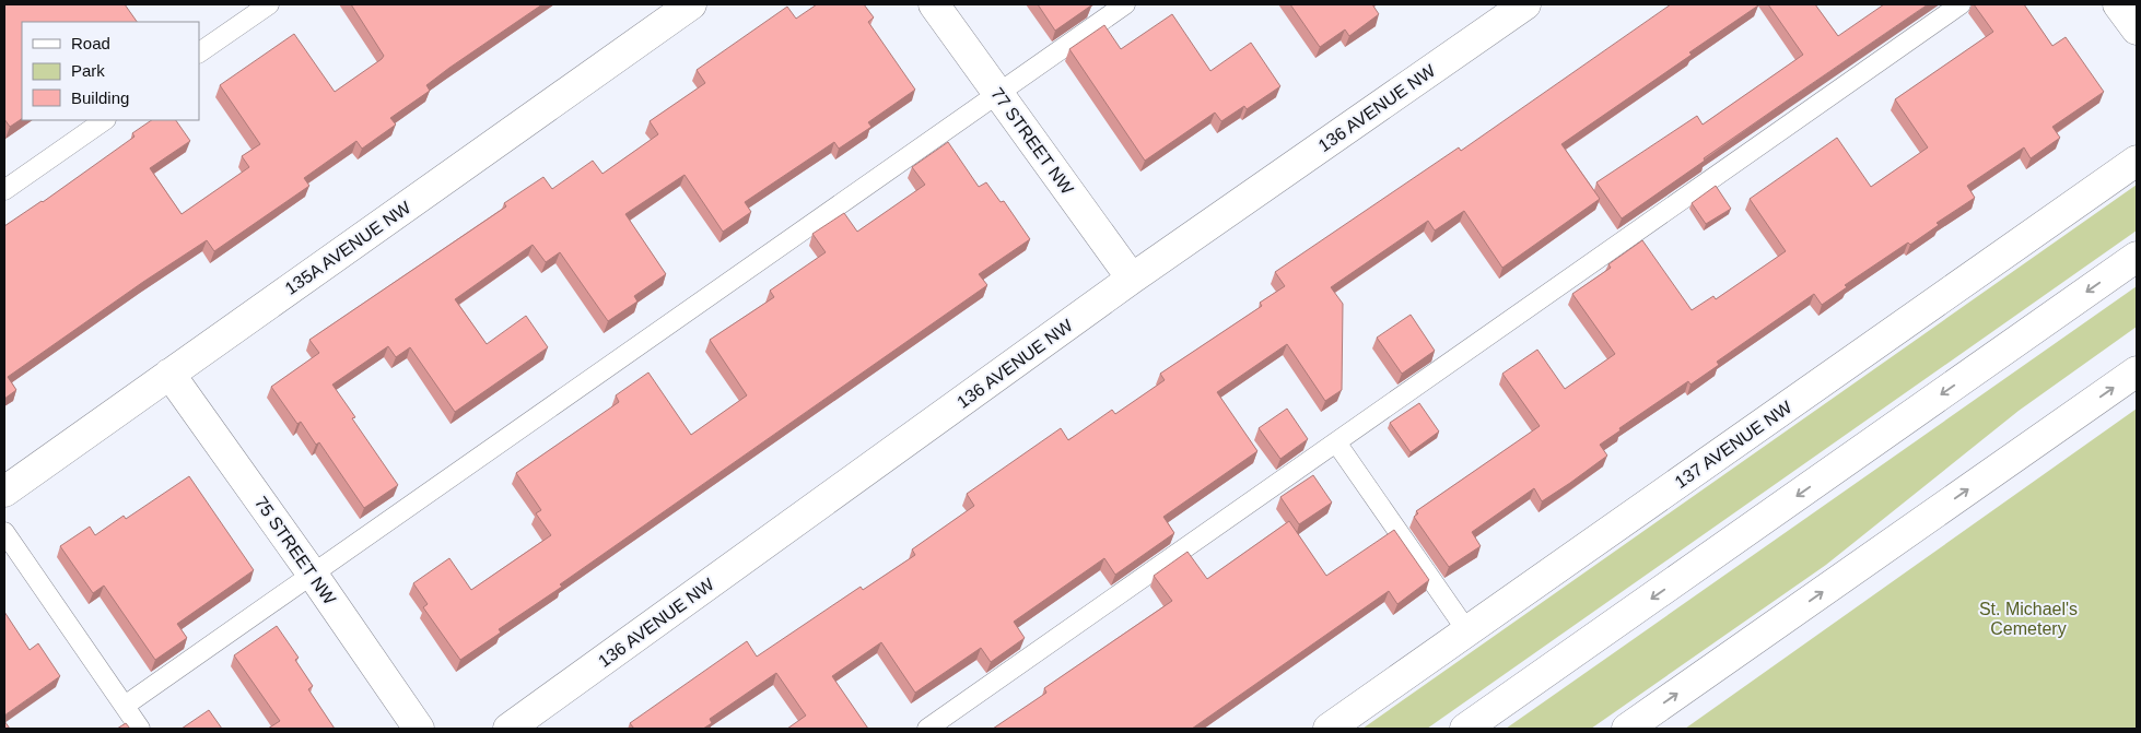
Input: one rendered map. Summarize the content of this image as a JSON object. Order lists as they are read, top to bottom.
{
  "streets": {
    "street": [
      "136 AVENUE NW",
      "77 STREET NW",
      "135A AVENUE NW",
      "137 AVENUE NW",
      "75 STREET NW"
    ]
  },
  "crossings": [
    ["136 AVENUE NW", "77 STREET NW"],
    ["135A AVENUE NW", "75 STREET NW"]
  ],
  "parks": ["St. Michael's Cemetery"],
  "legend": ["Road", "Park", "Building"]
}
